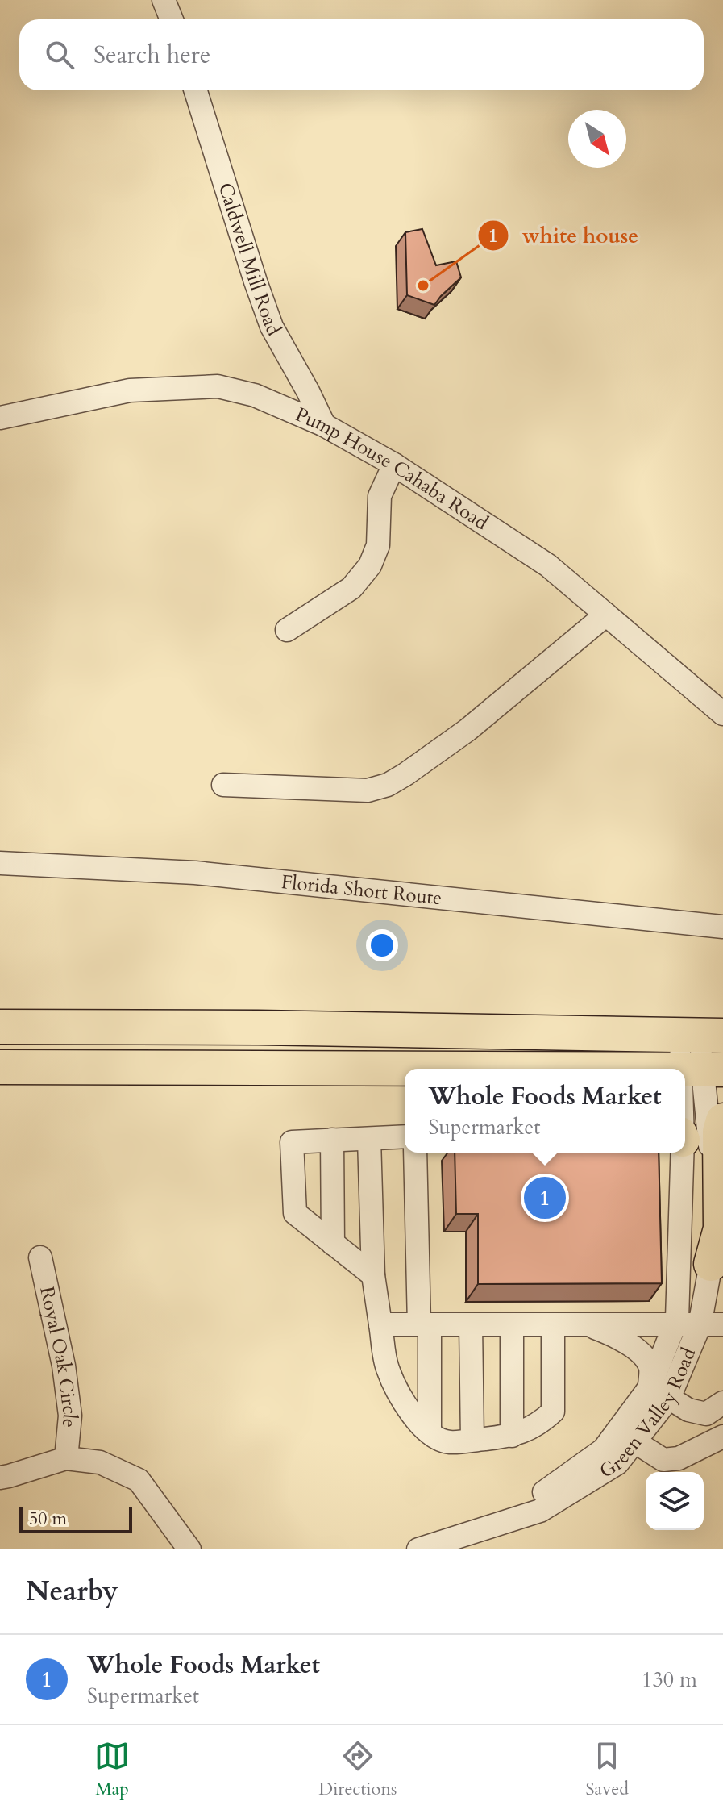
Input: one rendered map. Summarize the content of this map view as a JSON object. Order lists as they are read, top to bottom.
{
  "streets": {
    "street": [
      "Caldwell Mill Road",
      "Pump House Cahaba Road",
      "Florida Short Route",
      "Royal Oak Circle",
      "Green Valley Road"
    ]
  },
  "crossings": [
    ["Caldwell Mill Road", "Pump House Cahaba Road"]
  ],
  "places": ["white house"],
  "scale_bar": "50 m",
  "north": "bottom right",
  "page": {
    "search": "Search here",
    "popup": ["Whole Foods Market", "Supermarket"],
    "pins": "1",
    "scale": "50 m",
    "heading": "Nearby",
    "list": [
      {
        "mark": "1",
        "name": "Whole Foods Market",
        "note": "Supermarket",
        "value": "130 m"
      }
    ],
    "nav": ["Map", "Directions", "Saved"]
  }
}
